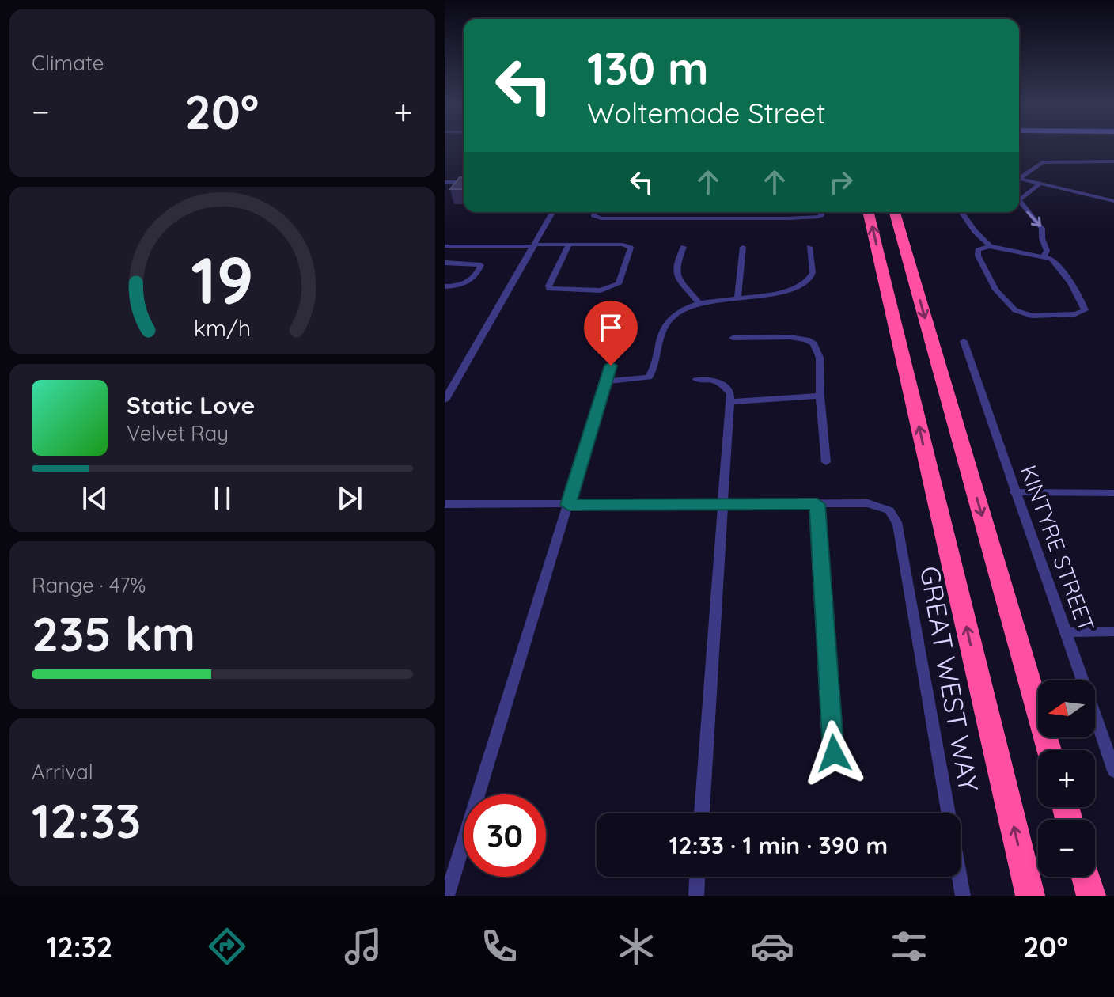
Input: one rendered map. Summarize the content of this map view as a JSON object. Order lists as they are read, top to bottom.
{
  "streets": {
    "street": ["KINTYRE STREET", "GREAT WEST WAY"]
  },
  "north": "left",
  "page": {
    "tile": [
      "Climate",
      ["Range · 47%", "235 km"],
      ["Arrival", "12:33"]
    ],
    "turn": ["130 m", "Woltemade Street"],
    "heat": ["−", "20°", "+"],
    "song": ["Static Love", "Velvet Ray"],
    "map_buttons": ["+", "−"],
    "limit": "30",
    "trip": "12:33 · 1 min · 390 m",
    "tabs": ["12:32", "20°"],
    "gauge": ["19", "km/h"]
  }
}
